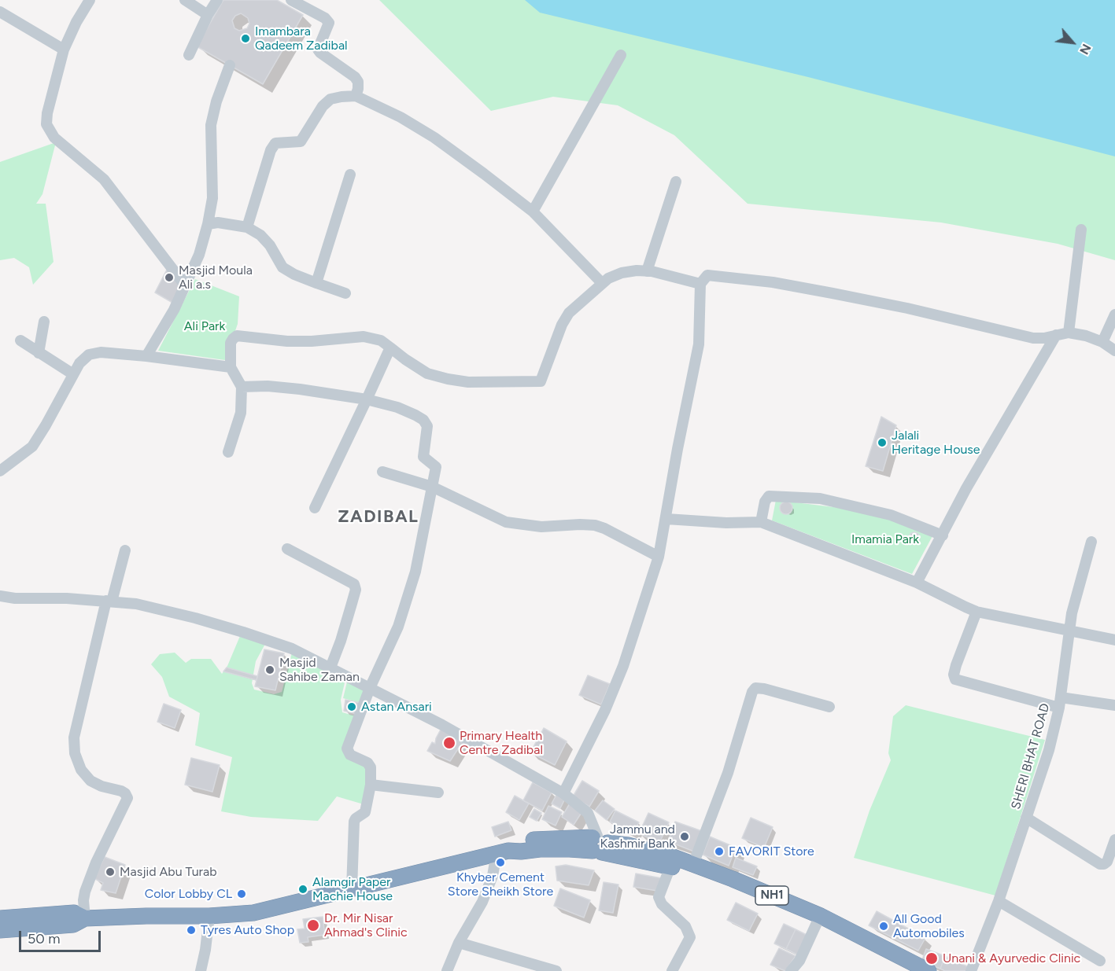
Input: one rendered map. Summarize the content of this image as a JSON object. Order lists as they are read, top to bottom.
{
  "streets": {
    "highway": ["NH1"],
    "street": ["SHERI BHAT ROAD"]
  },
  "districts": ["ZADIBAL"],
  "parks": ["Ali Park", "Imamia Park"],
  "places": [
    "Imambara Qadeem Zadibal",
    "Masjid Moula Ali a.s",
    "Jalali Heritage House",
    "Masjid Sahibe Zaman",
    "Astan Ansari",
    "Primary Health Centre Zadibal",
    "Jammu and Kashmir Bank",
    "FAVORIT Store",
    "Khyber Cement Store Sheikh Store",
    "Masjid Abu Turab",
    "Alamgir Paper Machie House",
    "Color Lobby CL",
    "Dr. Mir Nisar Ahmad's Clinic",
    "All Good Automobiles",
    "Tyres Auto Shop",
    "Unani & Ayurvedic Clinic"
  ],
  "scale_bar": "50 m",
  "north": "bottom right"
}
